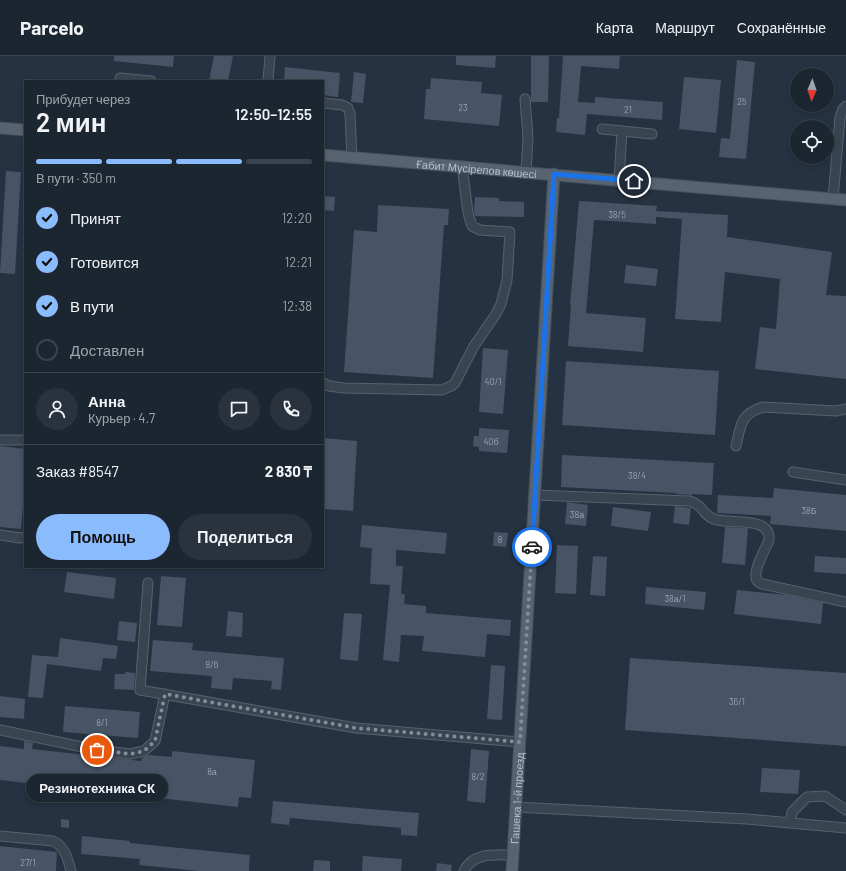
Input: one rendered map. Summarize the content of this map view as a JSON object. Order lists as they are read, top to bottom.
{
  "streets": {
    "main road": ["Ғабит Мүсірепов көшесі", "Гашека 1-й проезд"]
  },
  "crossings": [
    ["Ғабит Мүсірепов көшесі", "Гашека 1-й проезд"]
  ],
  "places": ["Резинотехника СК"],
  "house_numbers": [
    "25",
    "23",
    "21",
    "38/5",
    "40/1",
    "40б",
    "38/4",
    "38Б",
    "38а",
    "8",
    "38а/1",
    "8/6",
    "36/1",
    "8/1",
    "8а",
    "8/2",
    "27/1"
  ],
  "north": "bottom",
  "page": {
    "header": "Parcelo",
    "nav": ["Карта", "Маршрут", "Сохранённые"],
    "heading": ["2 мин", "Прибудет через", "12:50–12:55"],
    "panel": [
      "Анна",
      "Курьер · 4.7",
      "Заказ #8547",
      "2 830 ₸"
    ],
    "bar": "В пути · 350 m",
    "list": [
      ["Принят", "12:20"],
      ["Готовится", "12:21"],
      ["В пути", "12:38"],
      "Доставлен"
    ],
    "buttons": ["Помощь", "Поделиться"],
    "bubble": "Резинотехника СК"
  }
}
